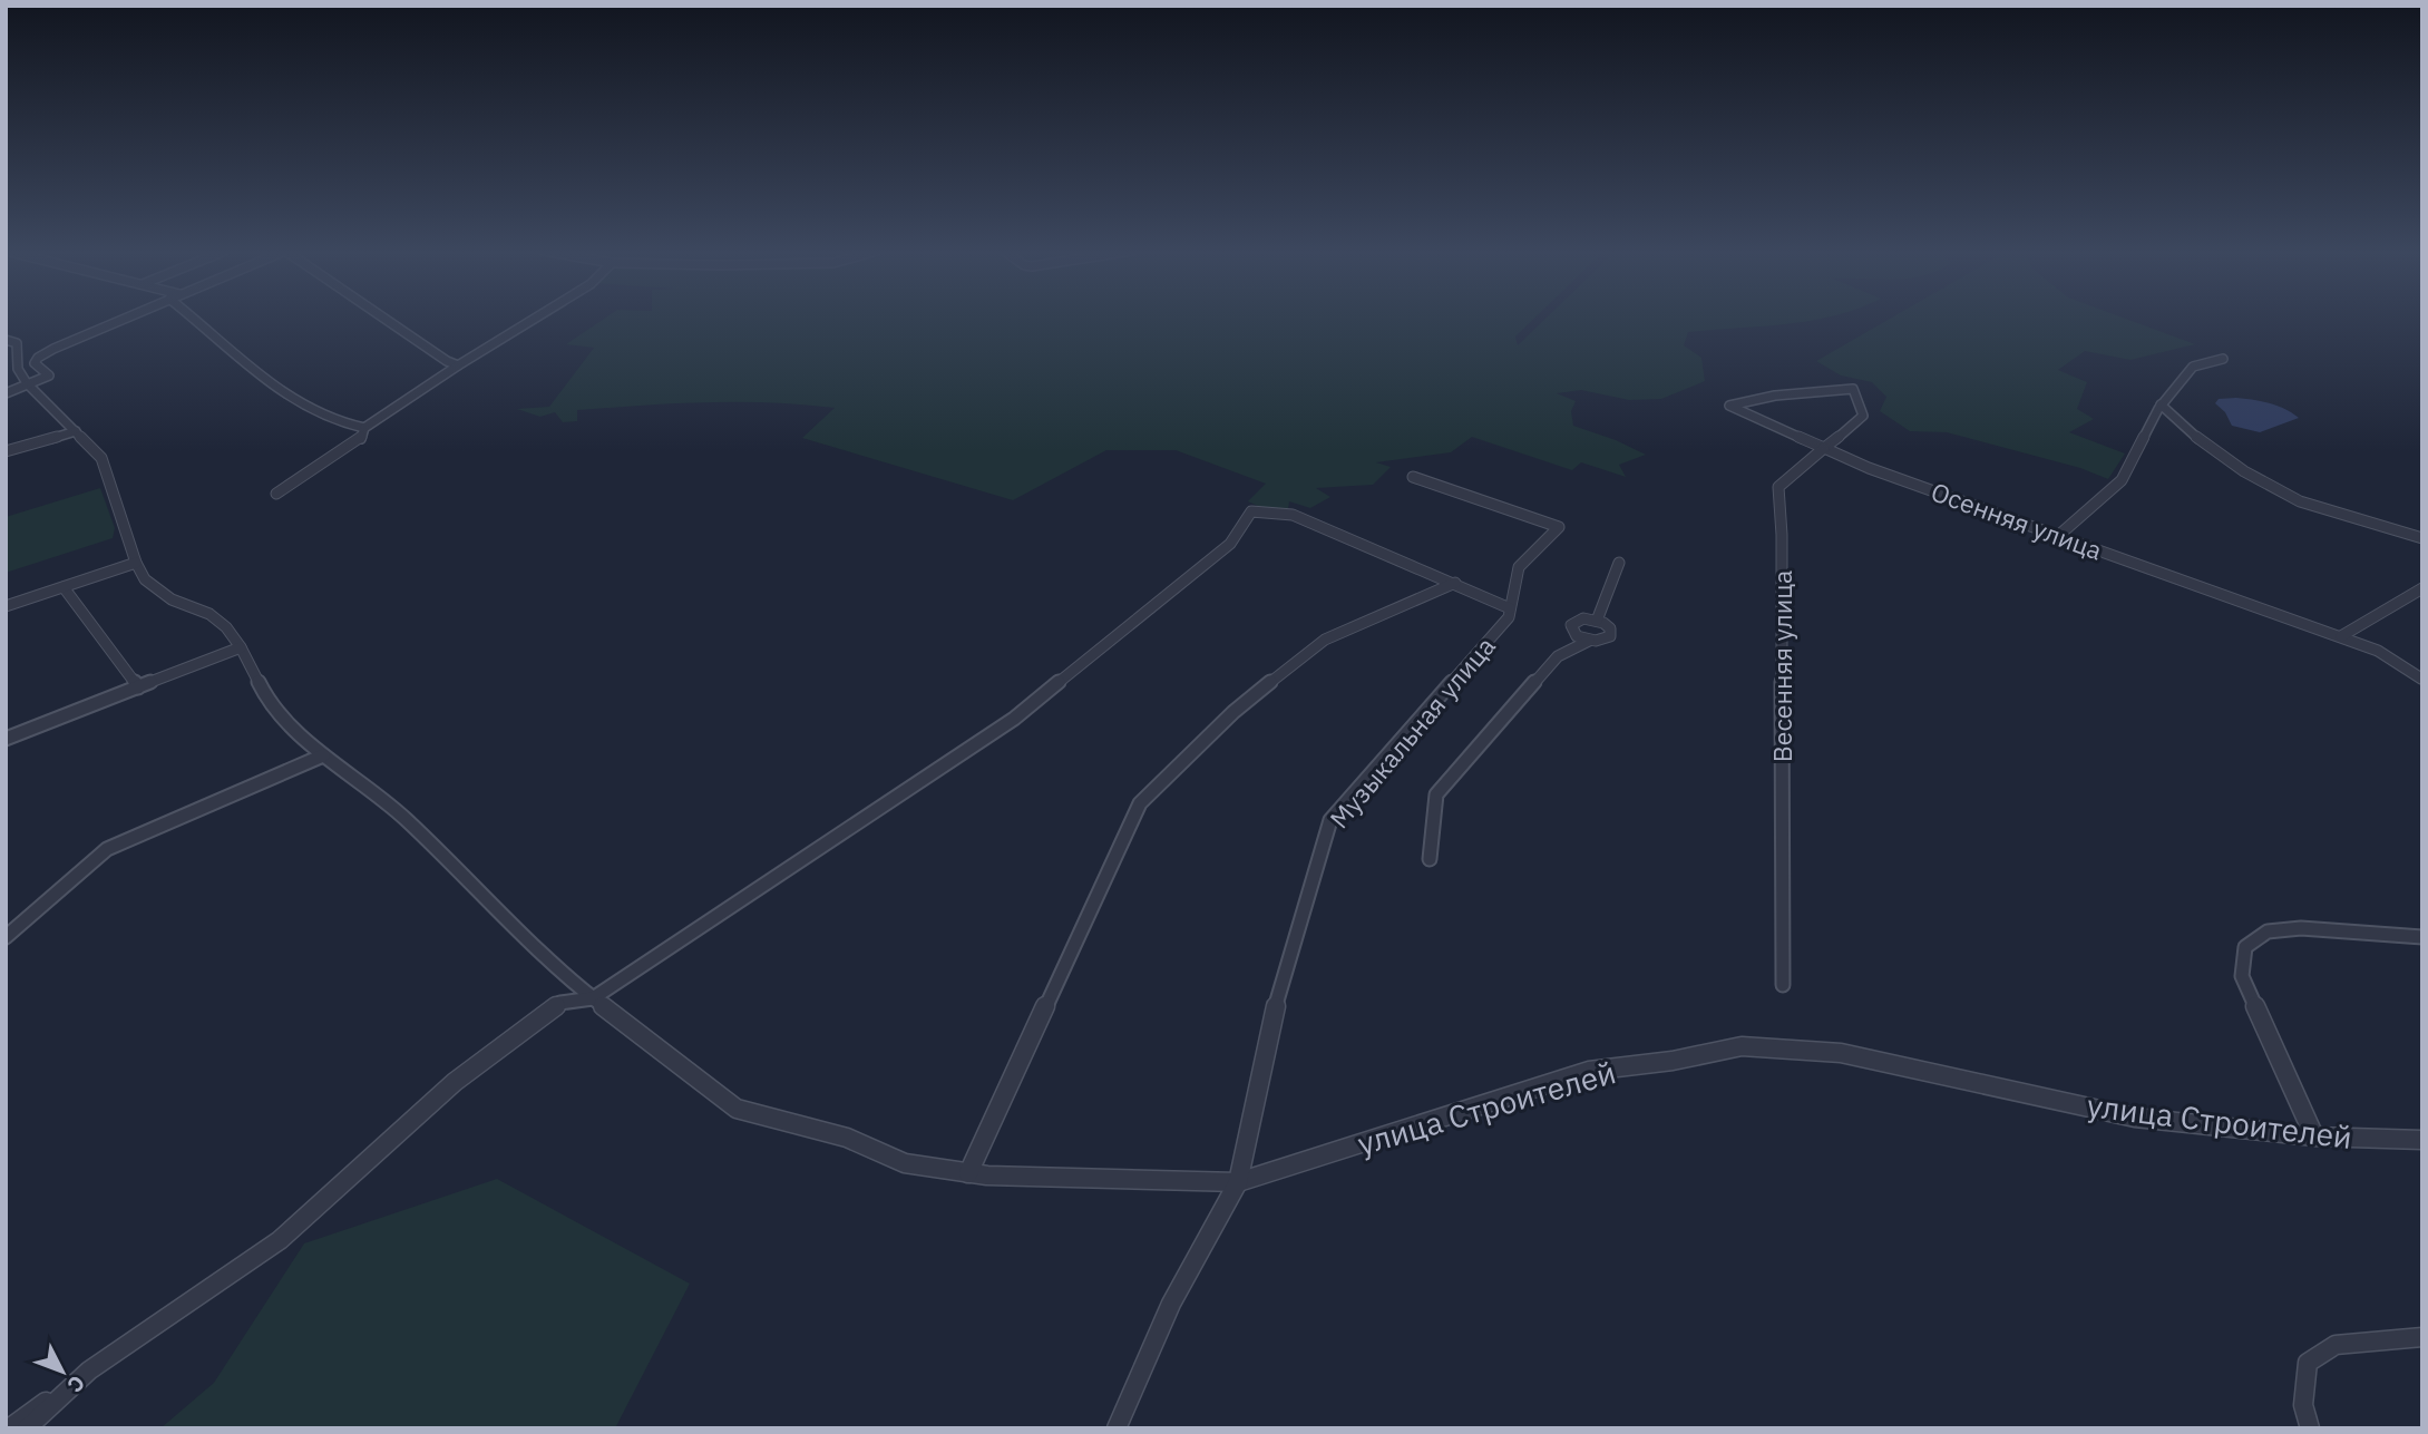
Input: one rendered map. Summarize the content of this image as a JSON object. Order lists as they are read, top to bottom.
{
  "streets": {
    "street": [
      "Осенняя улица",
      "Весенняя улица",
      "Музыкальная улица",
      "улица Строителей"
    ]
  },
  "crossings": [
    ["Осенняя улица", "Весенняя улица"],
    ["Музыкальная улица", "улица Строителей"]
  ],
  "north": "bottom right"
}
